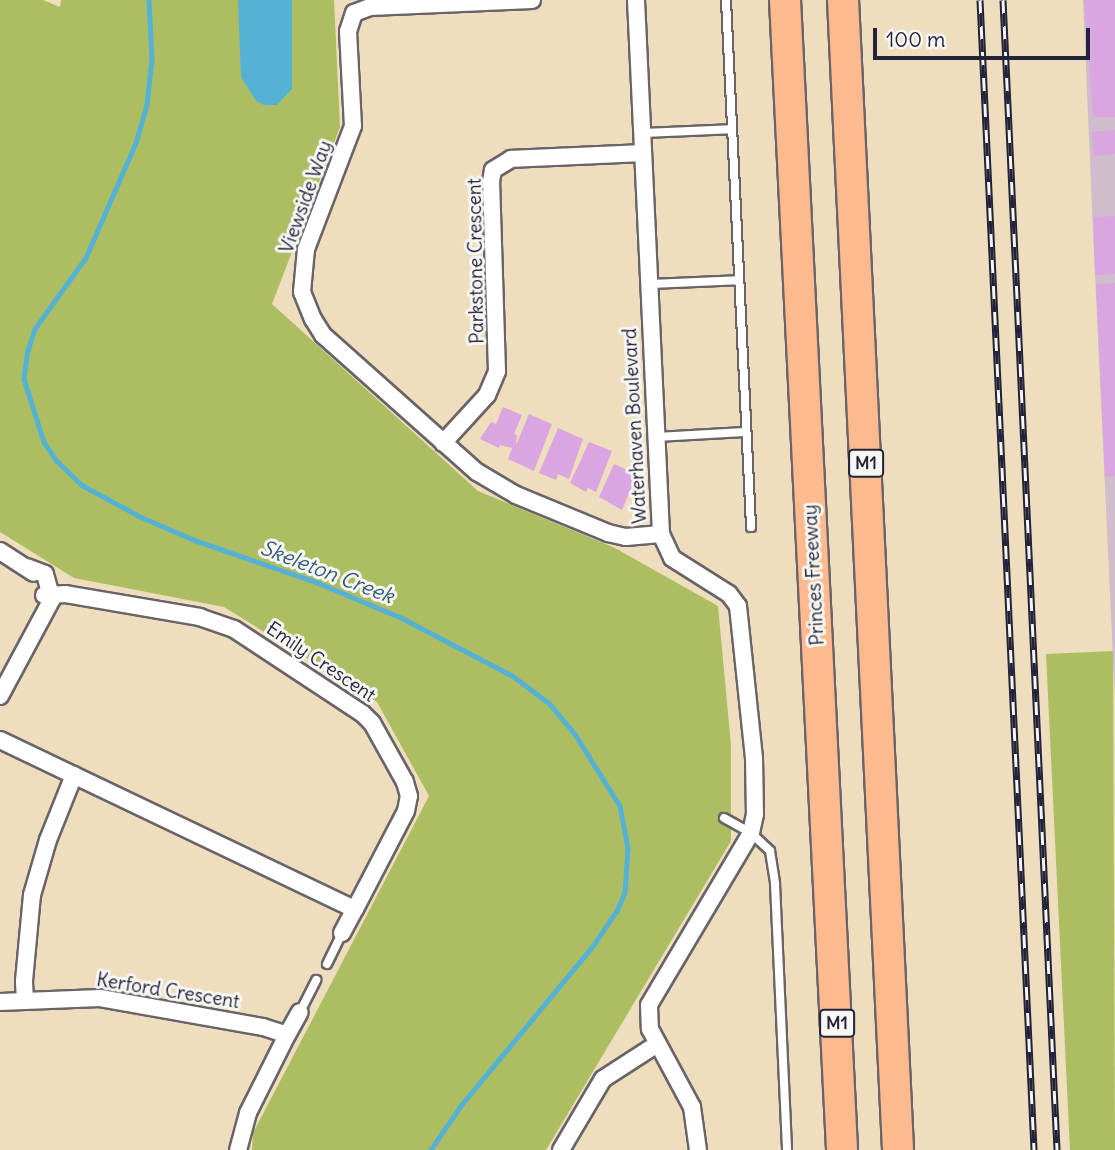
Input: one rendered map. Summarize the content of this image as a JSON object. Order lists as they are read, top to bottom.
{
  "streets": {
    "highway": ["M1", "Princes Freeway"],
    "street": [
      "Viewside Way",
      "Parkstone Crescent",
      "Waterhaven Boulevard",
      "Emily Crescent",
      "Kerford Crescent"
    ]
  },
  "crossings": [
    ["Viewside Way", "Parkstone Crescent"],
    ["Viewside Way", "Waterhaven Boulevard"],
    ["Parkstone Crescent", "Waterhaven Boulevard"]
  ],
  "water": ["Skeleton Creek"],
  "scale_bar": "100 m"
}
